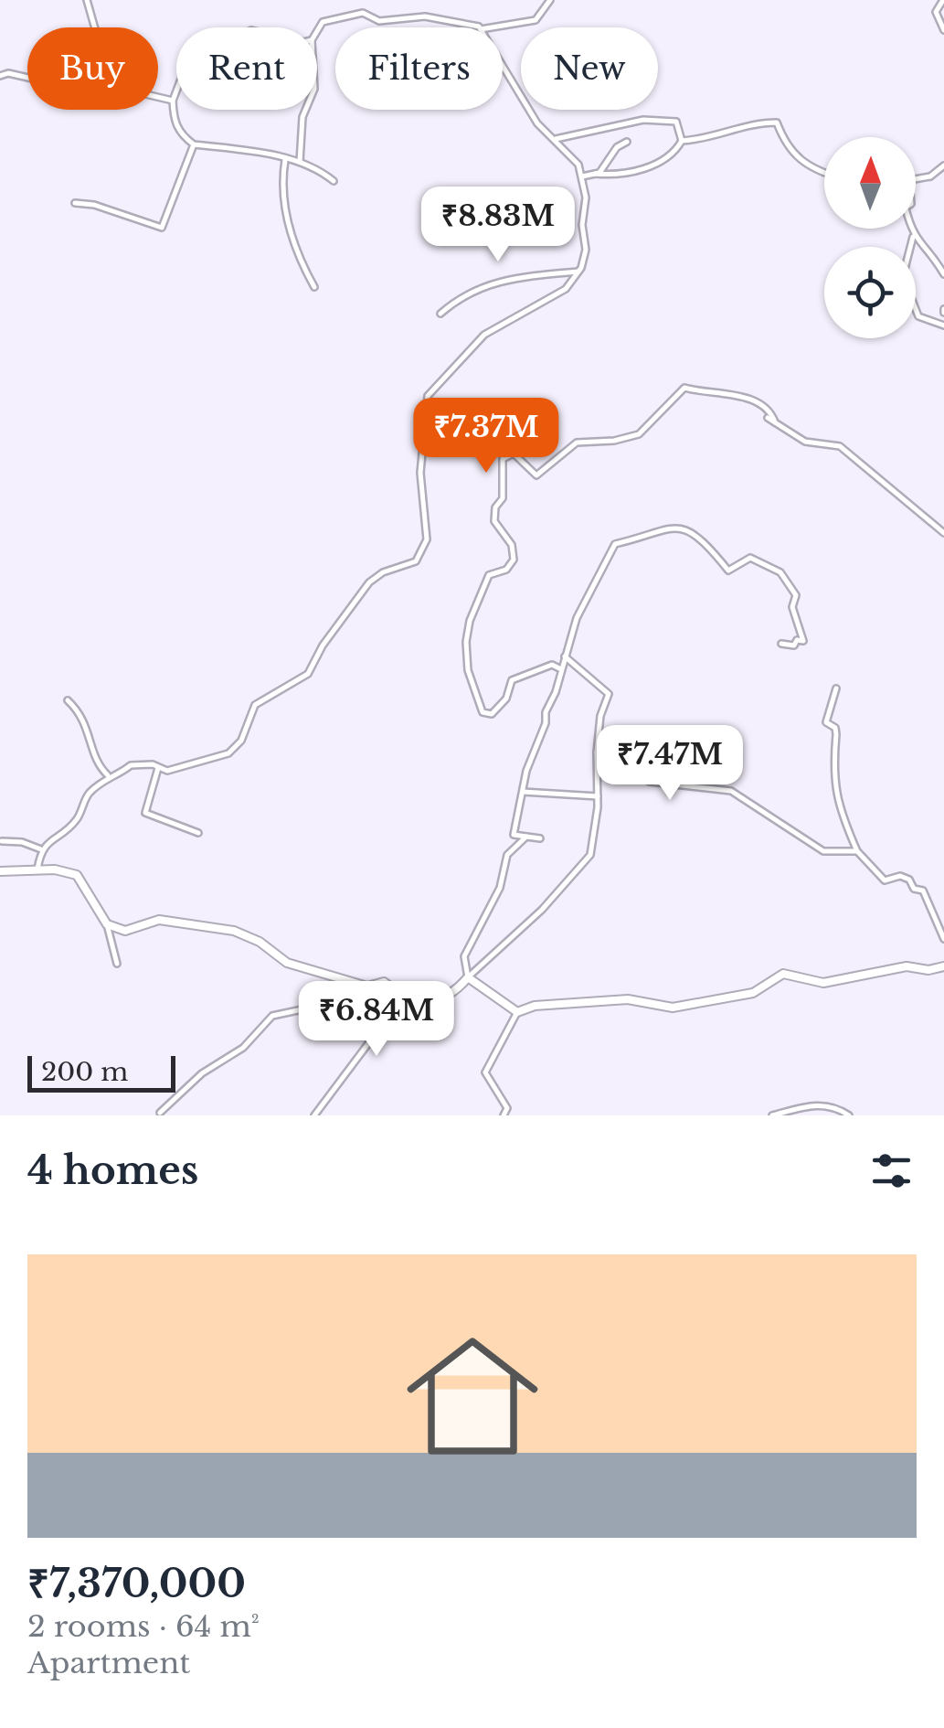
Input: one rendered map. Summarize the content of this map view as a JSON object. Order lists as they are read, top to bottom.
{
  "scale_bar": "200 m",
  "north": "top",
  "page": {
    "chip": [
      "Buy",
      "Rent",
      "Filters",
      "New"
    ],
    "price": [
      "₹8.83M",
      "₹7.37M",
      "₹7.47M",
      "₹6.84M"
    ],
    "scale": "200 m",
    "heading": "4 homes",
    "list": [
      {
        "name": "₹7,370,000",
        "note": "2 rooms · 64 m² · Apartment"
      }
    ]
  }
}
